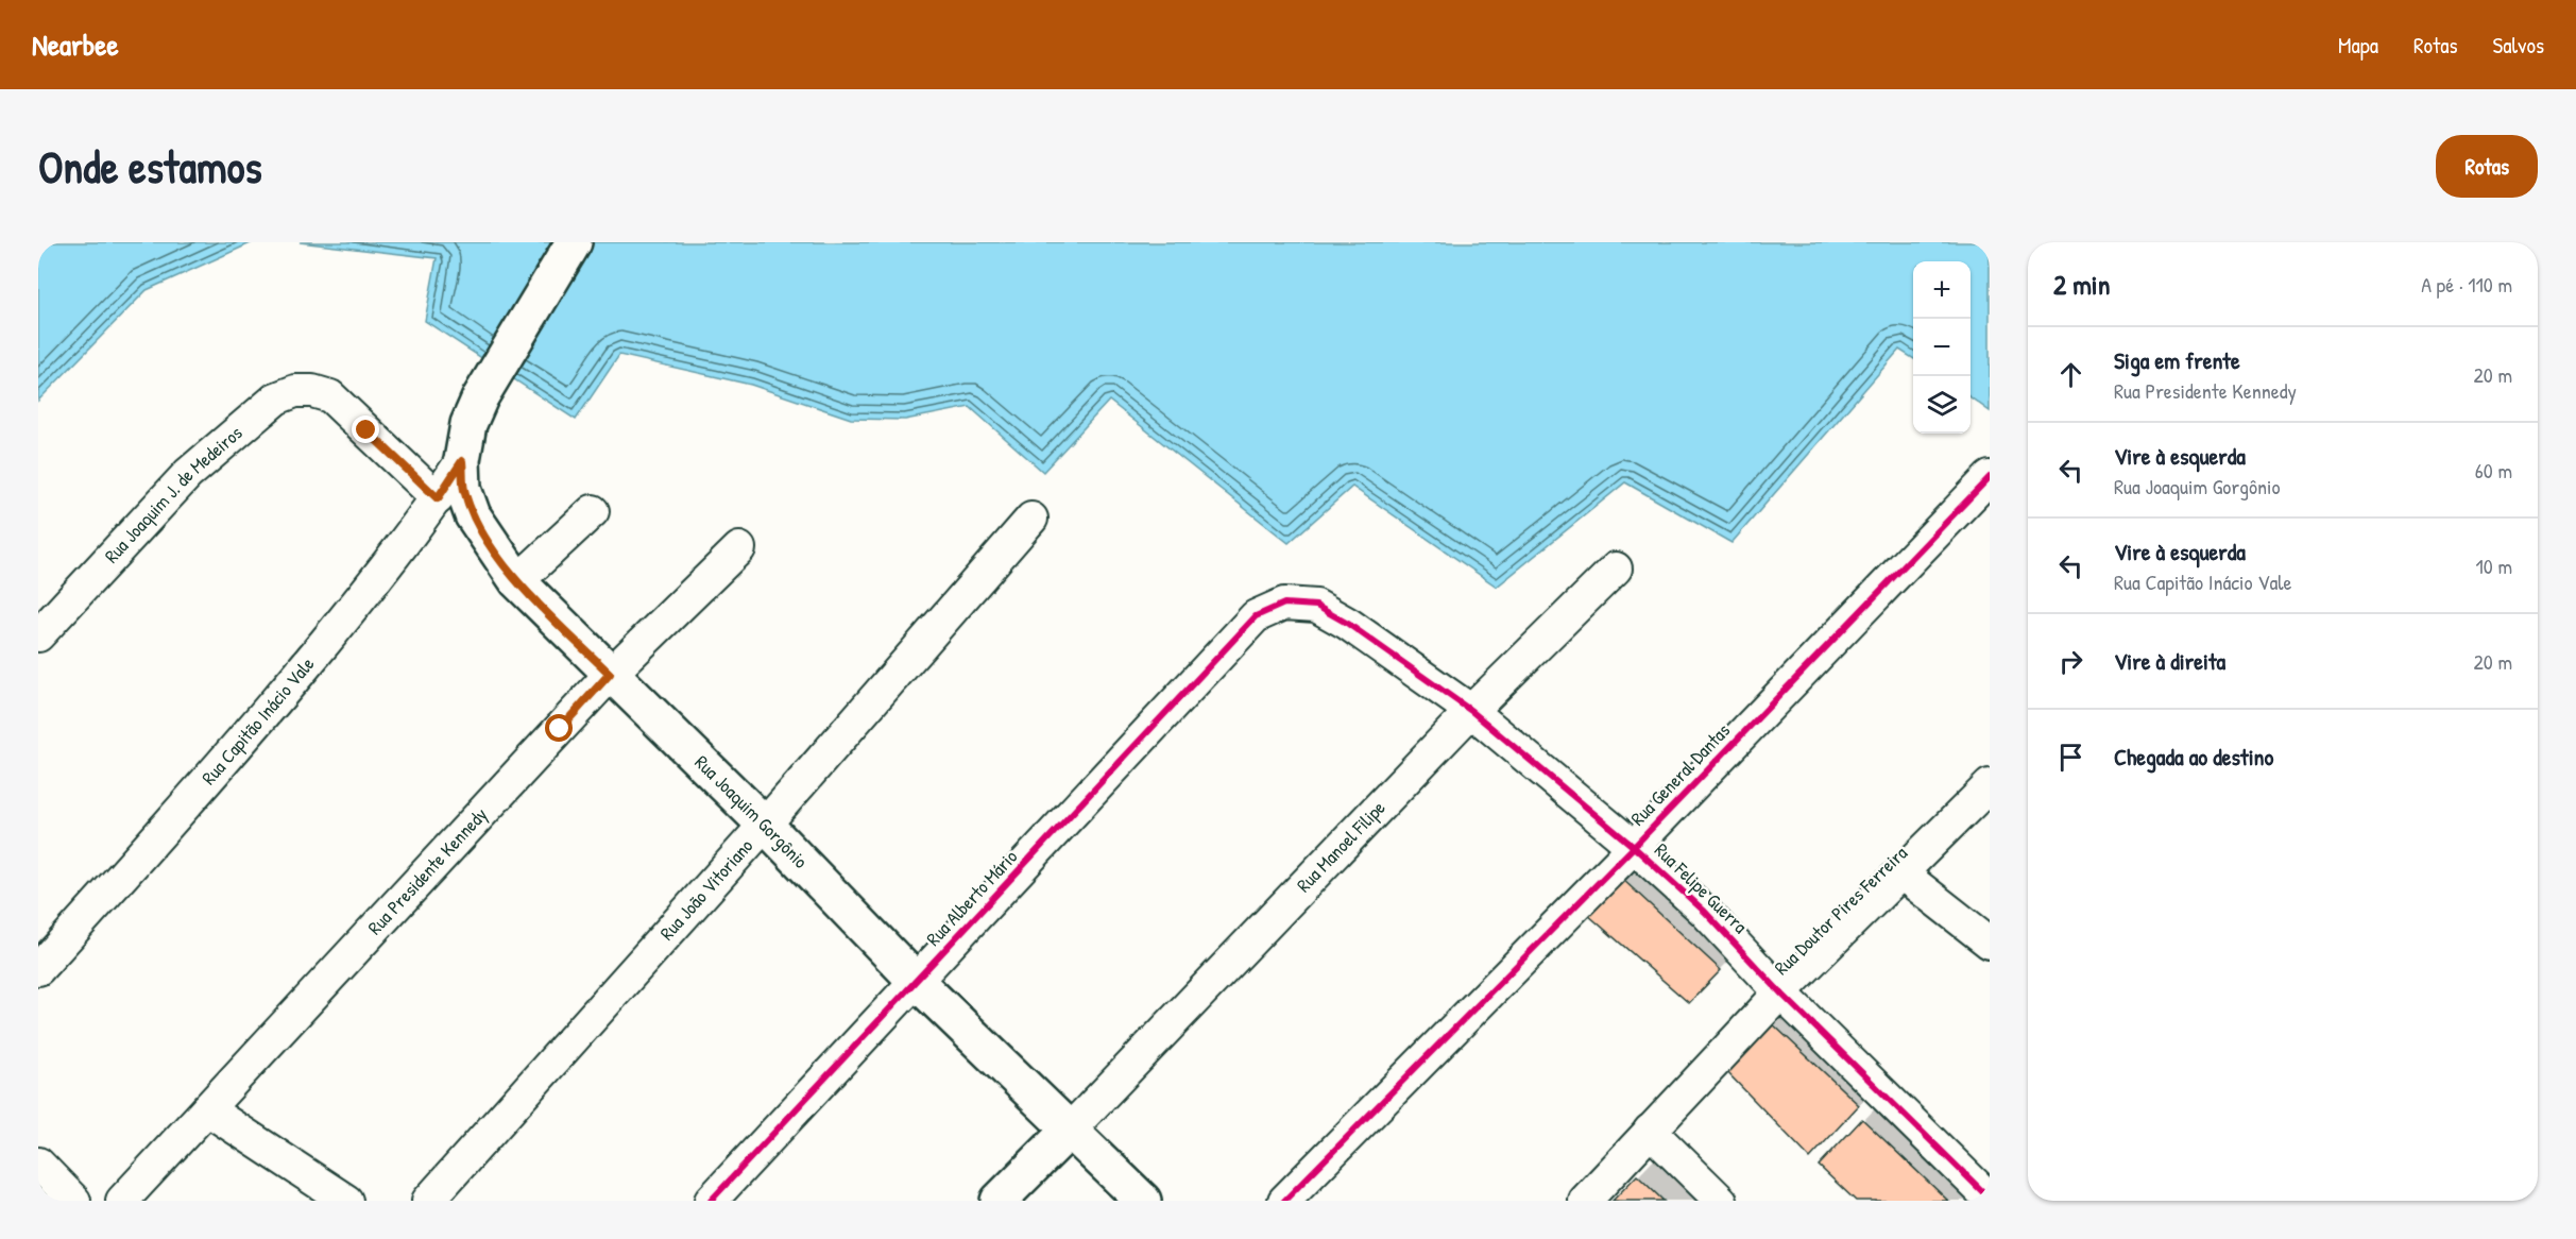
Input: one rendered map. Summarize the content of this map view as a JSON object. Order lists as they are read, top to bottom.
{
  "streets": {
    "main road": ["Rua Joaquim Gorgônio"],
    "street": [
      "Rua Joaquim J. de Medeiros",
      "Rua Capitão Inácio Vale",
      "Rua General Dantas",
      "Rua Manoel Filipe",
      "Rua Presidente Kennedy",
      "Rua Felipe Guerra",
      "Rua João Vitoriano",
      "Rua Alberto Mário",
      "Rua Doutor Pires Ferreira"
    ]
  },
  "crossings": [
    ["Rua Joaquim J. de Medeiros", "Rua Capitão Inácio Vale"],
    ["Rua Capitão Inácio Vale", "Rua Joaquim Gorgônio"],
    ["Rua General Dantas", "Rua Felipe Guerra"],
    ["Rua Joaquim Gorgônio", "Rua Manoel Filipe"],
    ["Rua Joaquim Gorgônio", "Rua Presidente Kennedy"],
    ["Rua Joaquim Gorgônio", "Rua João Vitoriano"],
    ["Rua Joaquim Gorgônio", "Rua Alberto Mário"],
    ["Rua Manoel Filipe", "Rua Felipe Guerra"],
    ["Rua Felipe Guerra", "Rua Alberto Mário"],
    ["Rua Felipe Guerra", "Rua Doutor Pires Ferreira"]
  ],
  "page": {
    "header": "Nearbee",
    "nav": ["Mapa", "Rotas", "Salvos"],
    "buttons": "Rotas",
    "title": "Onde estamos",
    "heading": ["2 min", "A pé · 110 m"],
    "map_buttons": ["+", "−"],
    "list": [
      ["Siga em frente", "Rua Presidente Kennedy", "20 m"],
      ["Vire à esquerda", "Rua Joaquim Gorgônio", "60 m"],
      ["Vire à esquerda", "Rua Capitão Inácio Vale", "10 m"],
      ["Vire à direita", "20 m"],
      "Chegada ao destino"
    ]
  }
}
